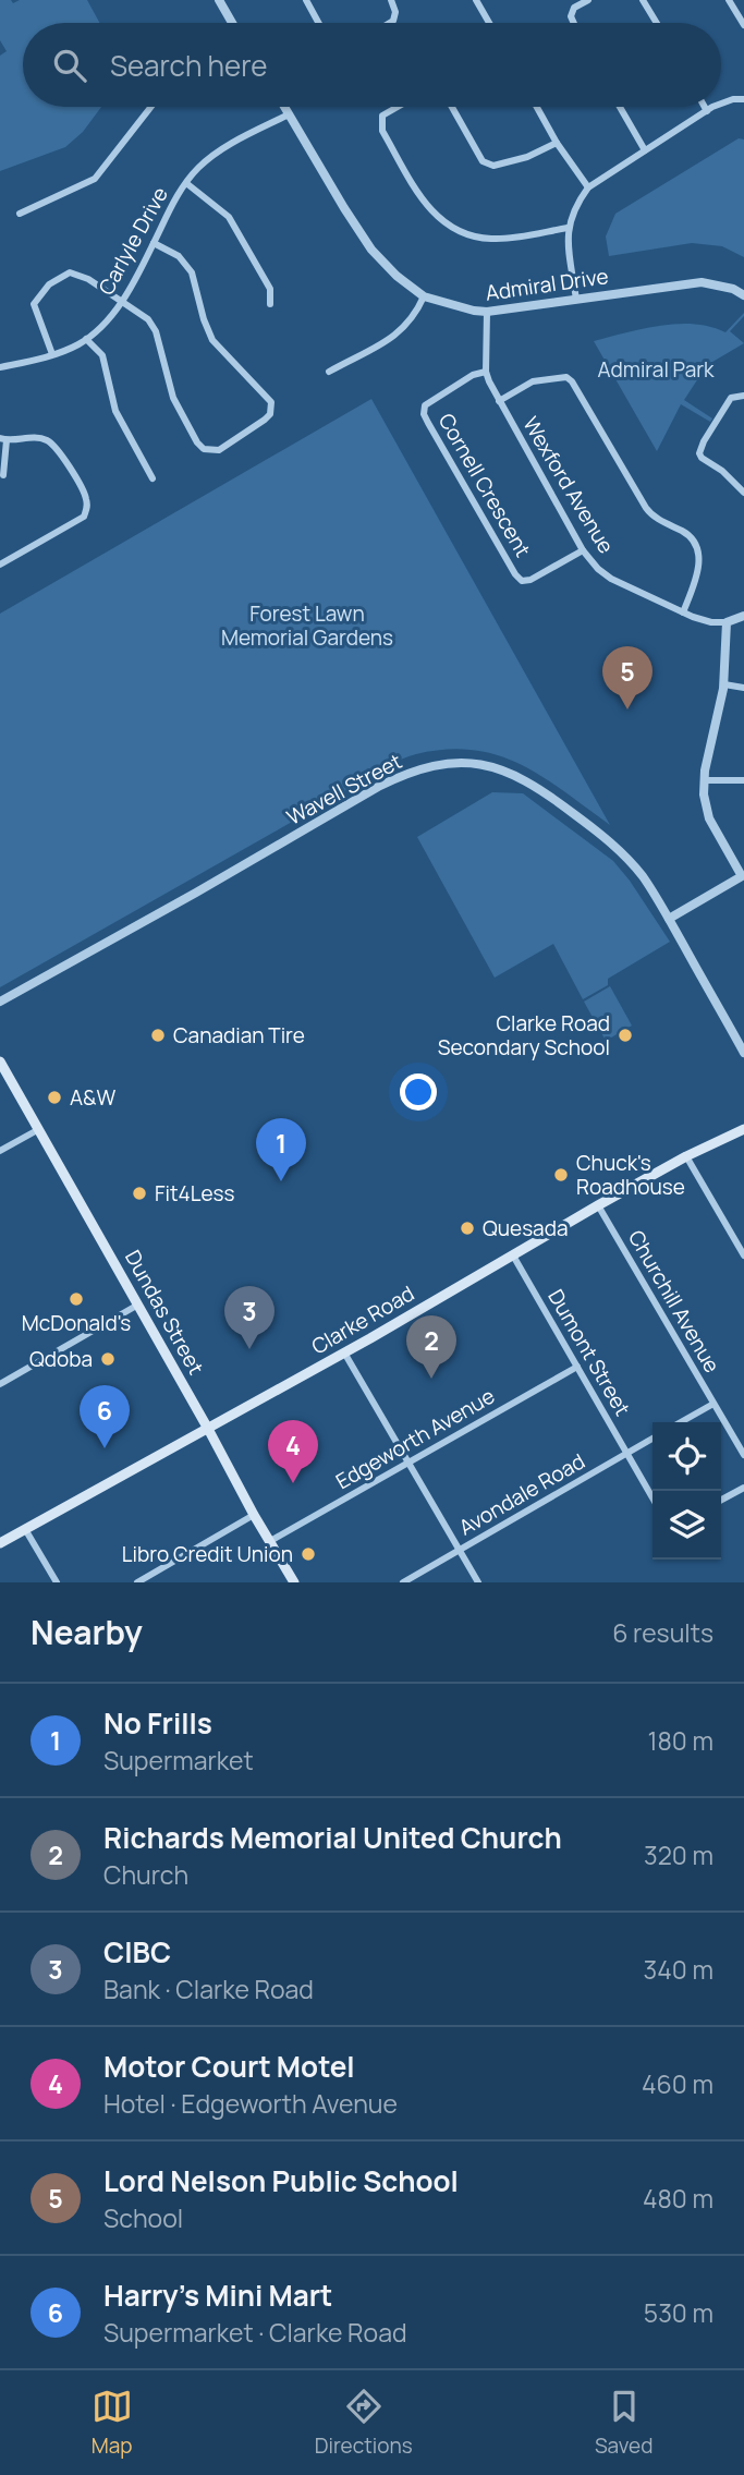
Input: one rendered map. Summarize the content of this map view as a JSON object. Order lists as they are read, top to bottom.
{
  "streets": {
    "main road": ["Dundas Street", "Clarke Road"],
    "street": [
      "Carlyle Drive",
      "Admiral Drive",
      "Cornell Crescent",
      "Wexford Avenue",
      "Wavell Street",
      "Churchill Avenue",
      "Dumont Street",
      "Edgeworth Avenue",
      "Avondale Road"
    ]
  },
  "crossings": [
    ["Carlyle Drive", "Admiral Drive"],
    ["Admiral Drive", "Wexford Avenue"],
    ["Cornell Crescent", "Wexford Avenue"],
    ["Churchill Avenue", "Clarke Road"],
    ["Dundas Street", "Clarke Road"],
    ["Dundas Street", "Edgeworth Avenue"],
    ["Clarke Road", "Dumont Street"],
    ["Dumont Street", "Edgeworth Avenue"],
    ["Dumont Street", "Avondale Road"]
  ],
  "parks": ["Admiral Park", "Forest Lawn Memorial Gardens"],
  "places": [
    "Canadian Tire",
    "Clarke Road Secondary School",
    "A&W",
    "Chuck's Roadhouse",
    "Fit4Less",
    "Quesada",
    "McDonald's",
    "Qdoba",
    "Libro Credit Union"
  ],
  "page": {
    "search": "Search here",
    "pins": [
      "5",
      "1",
      "3",
      "2",
      "6",
      "4"
    ],
    "heading": ["Nearby", "6 results"],
    "list": [
      {
        "mark": "1",
        "name": "No Frills",
        "note": "Supermarket",
        "value": "180 m"
      },
      {
        "mark": "2",
        "name": "Richards Memorial United Church",
        "note": "Church",
        "value": "320 m"
      },
      {
        "mark": "3",
        "name": "CIBC",
        "note": "Bank · Clarke Road",
        "value": "340 m"
      },
      {
        "mark": "4",
        "name": "Motor Court Motel",
        "note": "Hotel · Edgeworth Avenue",
        "value": "460 m"
      },
      {
        "mark": "5",
        "name": "Lord Nelson Public School",
        "note": "School",
        "value": "480 m"
      },
      {
        "mark": "6",
        "name": "Harry's Mini Mart",
        "note": "Supermarket · Clarke Road",
        "value": "530 m"
      }
    ],
    "nav": ["Map", "Directions", "Saved"]
  }
}
